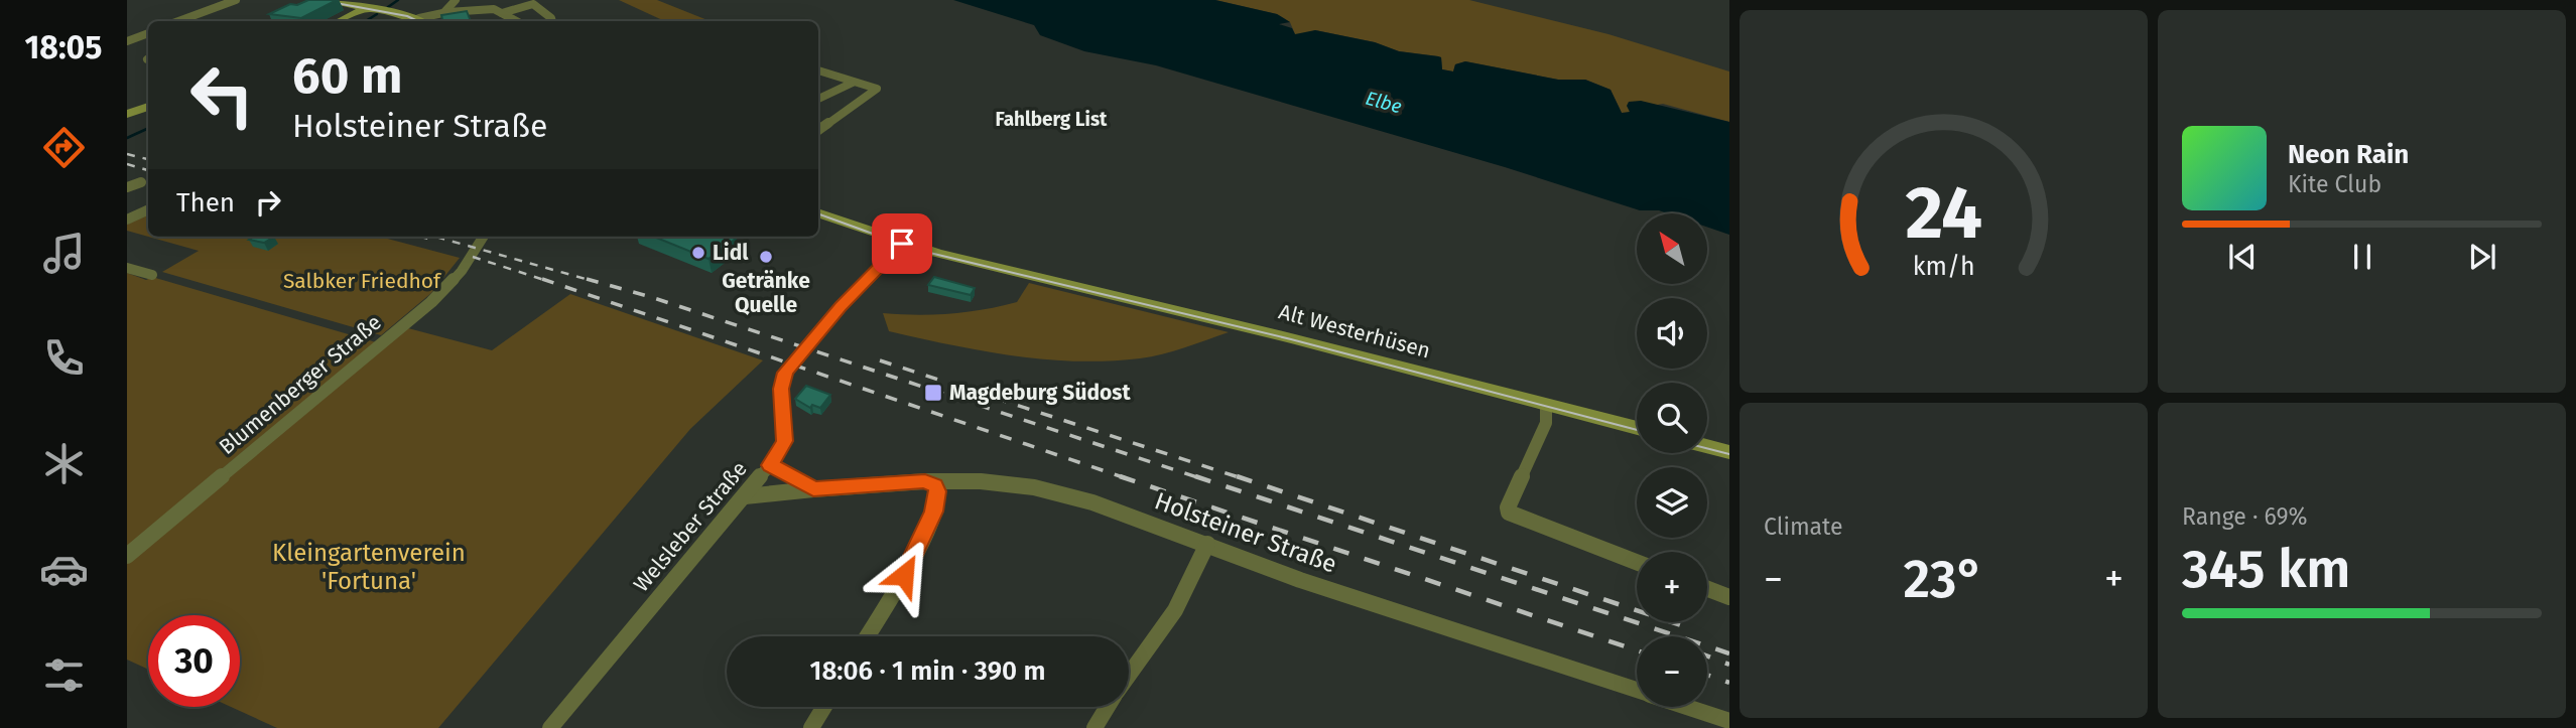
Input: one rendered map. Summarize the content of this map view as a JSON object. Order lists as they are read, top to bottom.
{
  "streets": {
    "main road": ["Alt Westerhüsen"],
    "street": ["Blumenberger Straße", "Welsleber Straße", "Holsteiner Straße"]
  },
  "crossings": [
    ["Alt Westerhüsen", "Welsleber Straße"],
    ["Welsleber Straße", "Holsteiner Straße"]
  ],
  "districts": ["Fahlberg List"],
  "water": ["Elbe"],
  "parks": ["Salbker Friedhof", "Kleingartenverein 'Fortuna'"],
  "places": {
    "other": ["Lidl", "Getränke Quelle"],
    "transit": ["Magdeburg Südost"]
  },
  "north": "top left",
  "page": {
    "tabs": "18:05",
    "turn": ["60 m", "Holsteiner Straße"],
    "song": ["Neon Rain", "Kite Club"],
    "then": "Then",
    "map_buttons": ["+", "−"],
    "tile": [
      "Climate",
      ["Range · 69%", "345 km"]
    ],
    "heat": ["−", "23°", "+"],
    "limit": "30",
    "trip": "18:06 · 1 min · 390 m",
    "gauge": ["24", "km/h"]
  }
}
